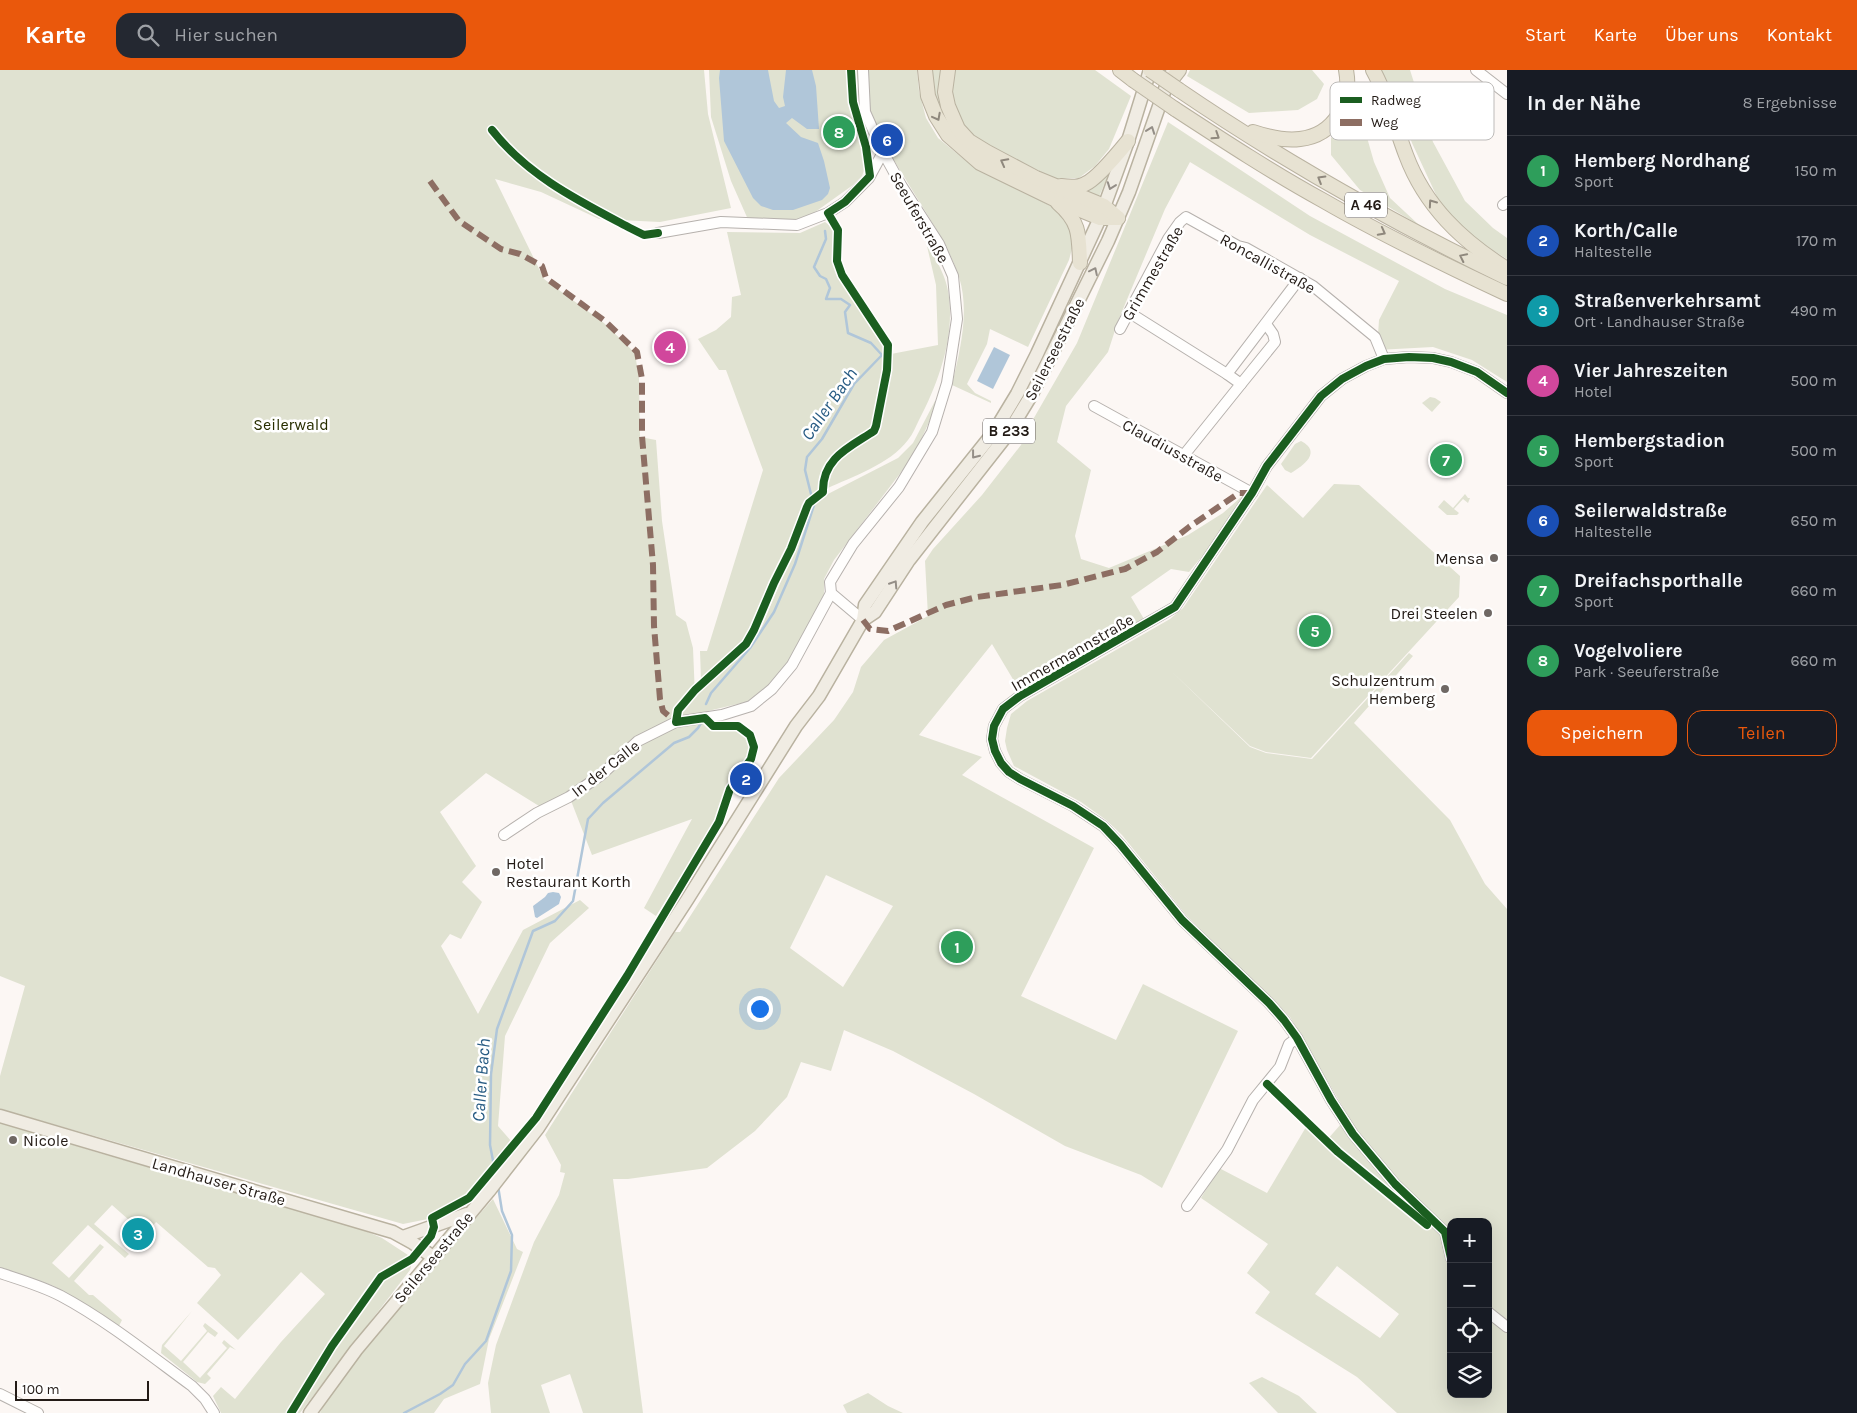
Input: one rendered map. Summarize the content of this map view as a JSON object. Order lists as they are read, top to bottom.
{
  "streets": {
    "highway": ["A 46"],
    "main road": ["Seilerseestraße", "B 233", "Landhauser Straße"],
    "street": [
      "Seeuferstraße",
      "Roncallistraße",
      "Grimmestraße",
      "Claudiusstraße",
      "Immermannstraße",
      "In der Calle"
    ]
  },
  "crossings": [
    ["A 46", "Seilerseestraße"],
    ["Seeuferstraße", "In der Calle"],
    ["Roncallistraße", "Grimmestraße"],
    ["Roncallistraße", "Immermannstraße"],
    ["Seilerseestraße", "Landhauser Straße"],
    ["Claudiusstraße", "Immermannstraße"]
  ],
  "water": ["Caller Bach"],
  "parks": ["Seilerwald"],
  "places": [
    "Mensa",
    "Drei Steelen",
    "Schulzentrum Hemberg",
    "Hotel Restaurant Korth",
    "Nicole"
  ],
  "legend": ["Radweg", "Weg"],
  "scale_bar": "100 m",
  "page": {
    "header": "Karte",
    "search": "Hier suchen",
    "nav": [
      "Start",
      "Karte",
      "Über uns",
      "Kontakt"
    ],
    "heading": ["In der Nähe", "8 Ergebnisse"],
    "pins": [
      "8",
      "6",
      "4",
      "7",
      "5",
      "2",
      "1",
      "3"
    ],
    "list": [
      {
        "mark": "1",
        "name": "Hemberg Nordhang",
        "note": "Sport",
        "value": "150 m"
      },
      {
        "mark": "2",
        "name": "Korth/Calle",
        "note": "Haltestelle",
        "value": "170 m"
      },
      {
        "mark": "3",
        "name": "Straßenverkehrsamt",
        "note": "Ort · Landhauser Straße",
        "value": "490 m"
      },
      {
        "mark": "4",
        "name": "Vier Jahreszeiten",
        "note": "Hotel",
        "value": "500 m"
      },
      {
        "mark": "5",
        "name": "Hembergstadion",
        "note": "Sport",
        "value": "500 m"
      },
      {
        "mark": "6",
        "name": "Seilerwaldstraße",
        "note": "Haltestelle",
        "value": "650 m"
      },
      {
        "mark": "7",
        "name": "Dreifachsporthalle",
        "note": "Sport",
        "value": "660 m"
      },
      {
        "mark": "8",
        "name": "Vogelvoliere",
        "note": "Park · Seeuferstraße",
        "value": "660 m"
      }
    ],
    "buttons": ["Speichern", "Teilen"],
    "map_buttons": ["+", "−"],
    "scale": "100 m"
  }
}
